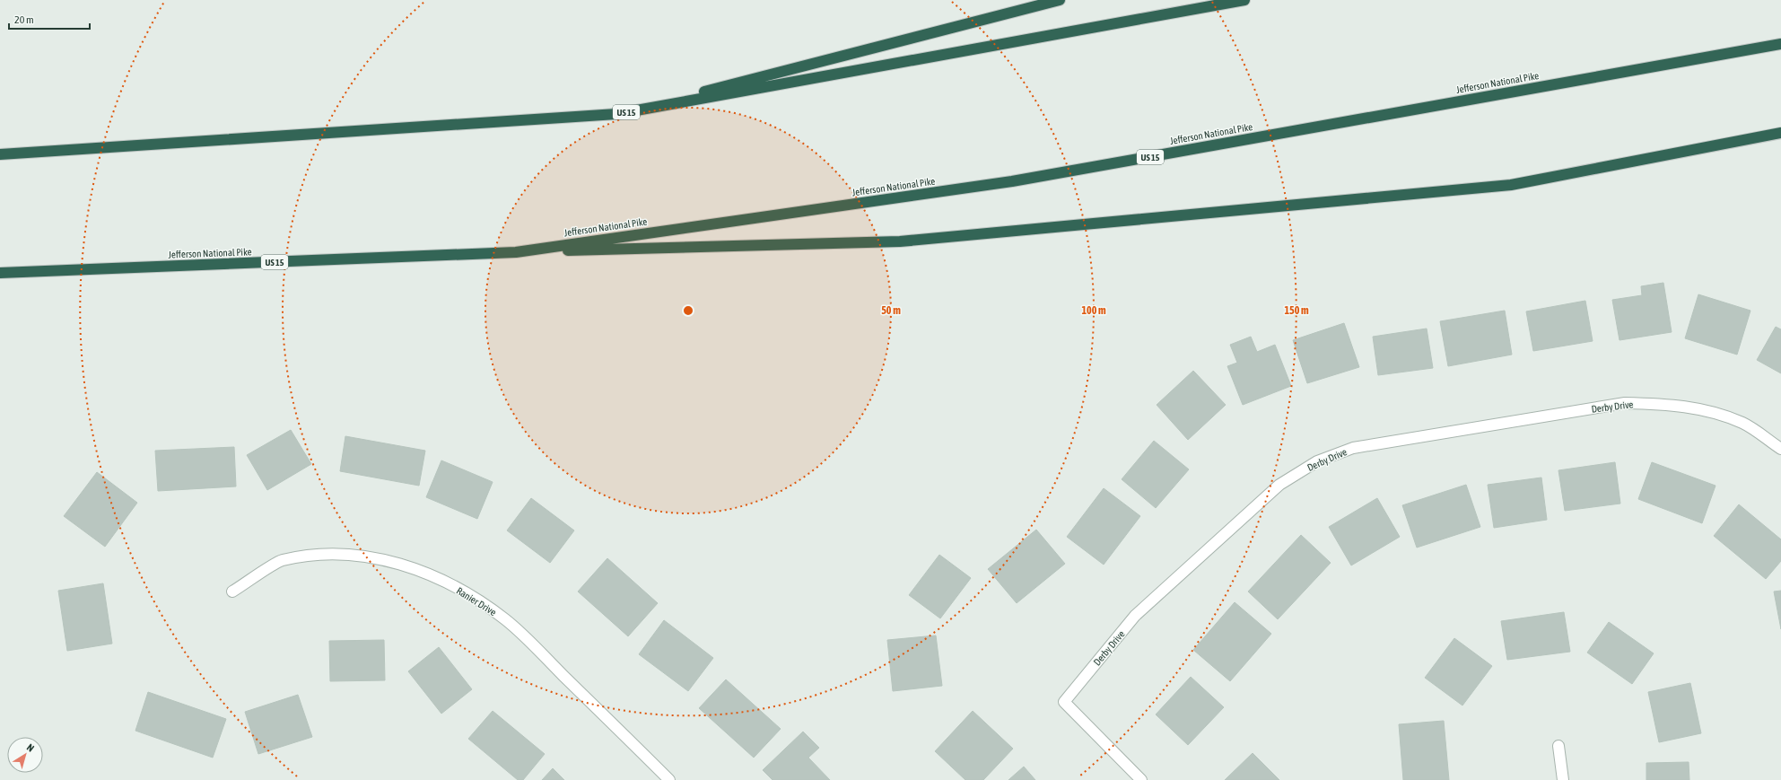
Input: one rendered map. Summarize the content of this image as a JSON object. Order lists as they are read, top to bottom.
{
  "streets": {
    "highway": ["Jefferson National Pike", "US 15"],
    "street": ["Derby Drive", "Ranier Drive"]
  },
  "scale_bar": "20 m",
  "north": "top right",
  "rings": ["50 m", "100 m", "150 m"]
}
